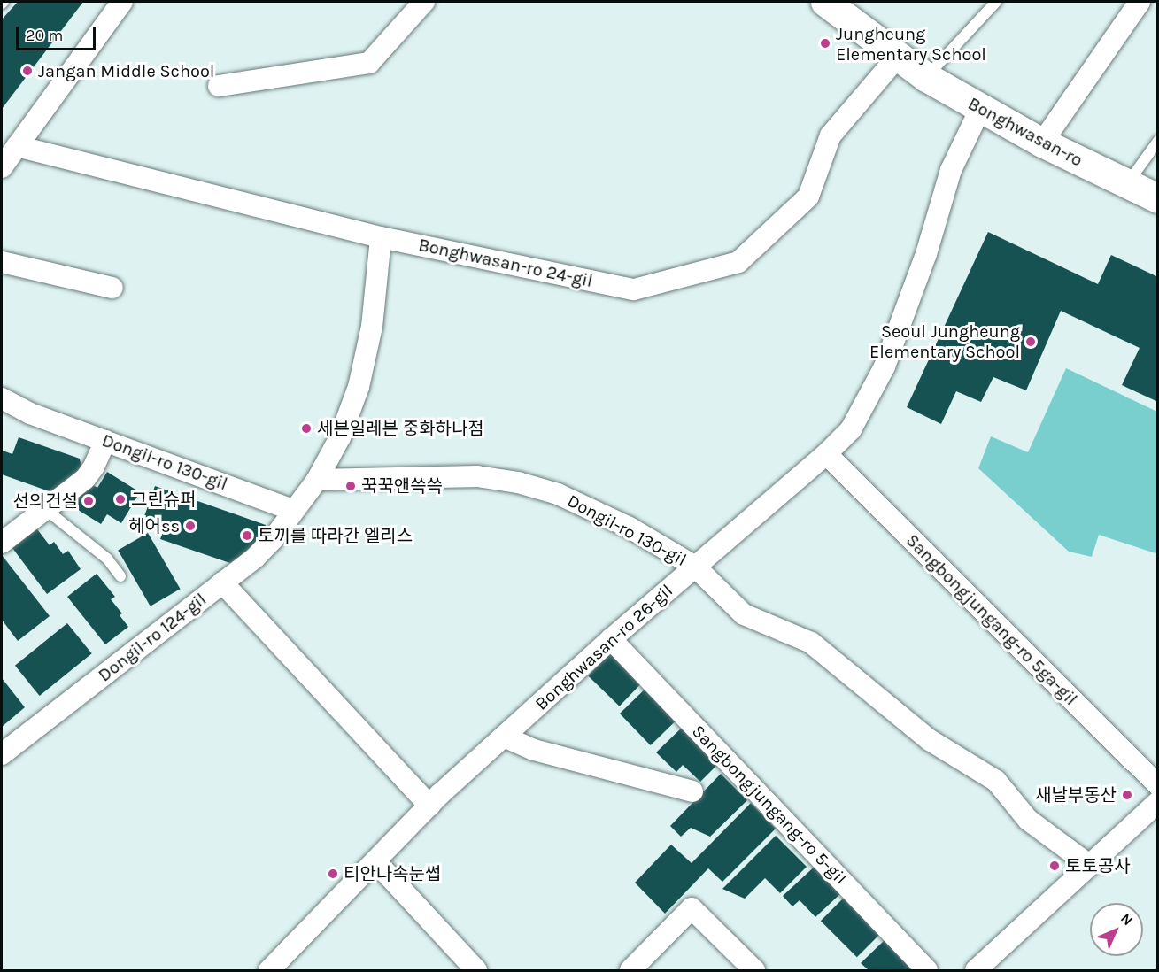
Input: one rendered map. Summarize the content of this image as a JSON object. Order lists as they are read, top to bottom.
{
  "streets": {
    "main road": ["Bonghwasan-ro"],
    "street": [
      "Bonghwasan-ro 24-gil",
      "Dongil-ro 130-gil",
      "Sangbongjungang-ro 5ga-gil",
      "Dongil-ro 124-gil",
      "Bonghwasan-ro 26-gil",
      "Sangbongjungang-ro 5-gil"
    ]
  },
  "crossings": [
    ["Bonghwasan-ro", "Bonghwasan-ro 24-gil"],
    ["Bonghwasan-ro", "Bonghwasan-ro 26-gil"],
    ["Dongil-ro 130-gil", "Dongil-ro 124-gil"],
    ["Dongil-ro 130-gil", "Bonghwasan-ro 26-gil"],
    ["Sangbongjungang-ro 5ga-gil", "Bonghwasan-ro 26-gil"],
    ["Bonghwasan-ro 26-gil", "Sangbongjungang-ro 5-gil"]
  ],
  "places": [
    "Jungheung Elementary School",
    "Jangan Middle School",
    "Seoul Jungheung Elementary School",
    "세븐일레븐 중화하나점",
    "꾹꾹앤쓱쓱",
    "그린슈퍼",
    "선의건설",
    "헤어ss",
    "토끼를 따라간 엘리스",
    "새날부동산",
    "토토공사",
    "티안나속눈썹"
  ],
  "scale_bar": "20 m",
  "north": "top right"
}
